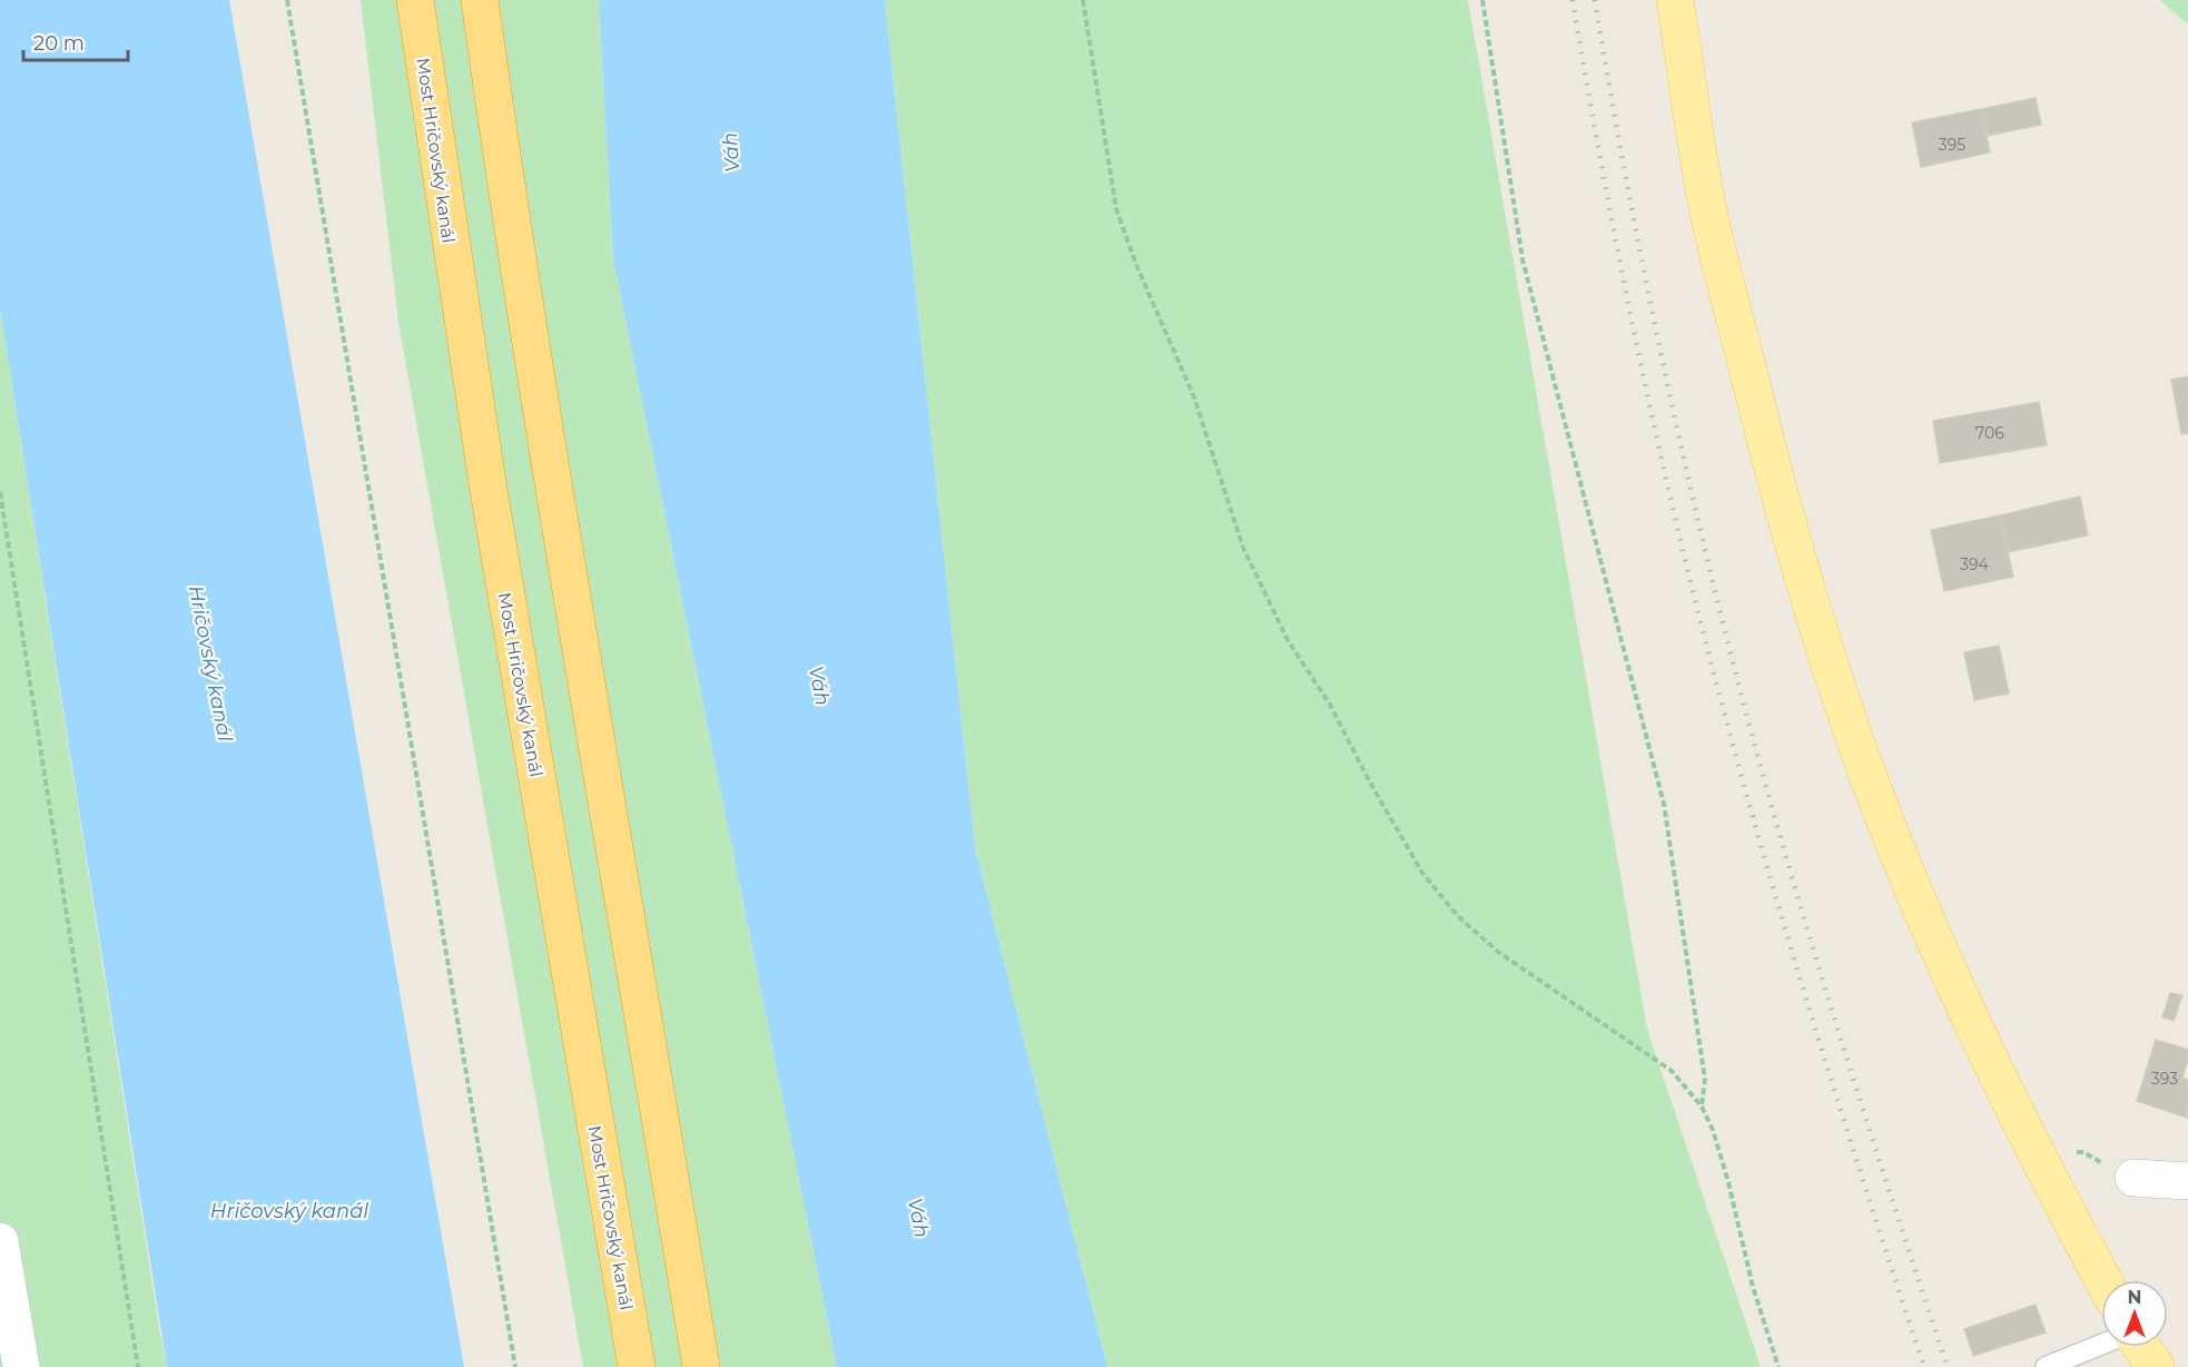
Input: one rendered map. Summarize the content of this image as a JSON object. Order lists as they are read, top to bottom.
{
  "streets": {
    "highway": ["Most Hričovský kanál"]
  },
  "water": ["Váh", "Hričovský kanál"],
  "house_numbers": [
    "395",
    "706",
    "394",
    "393"
  ],
  "scale_bar": "20 m",
  "north": "top"
}
